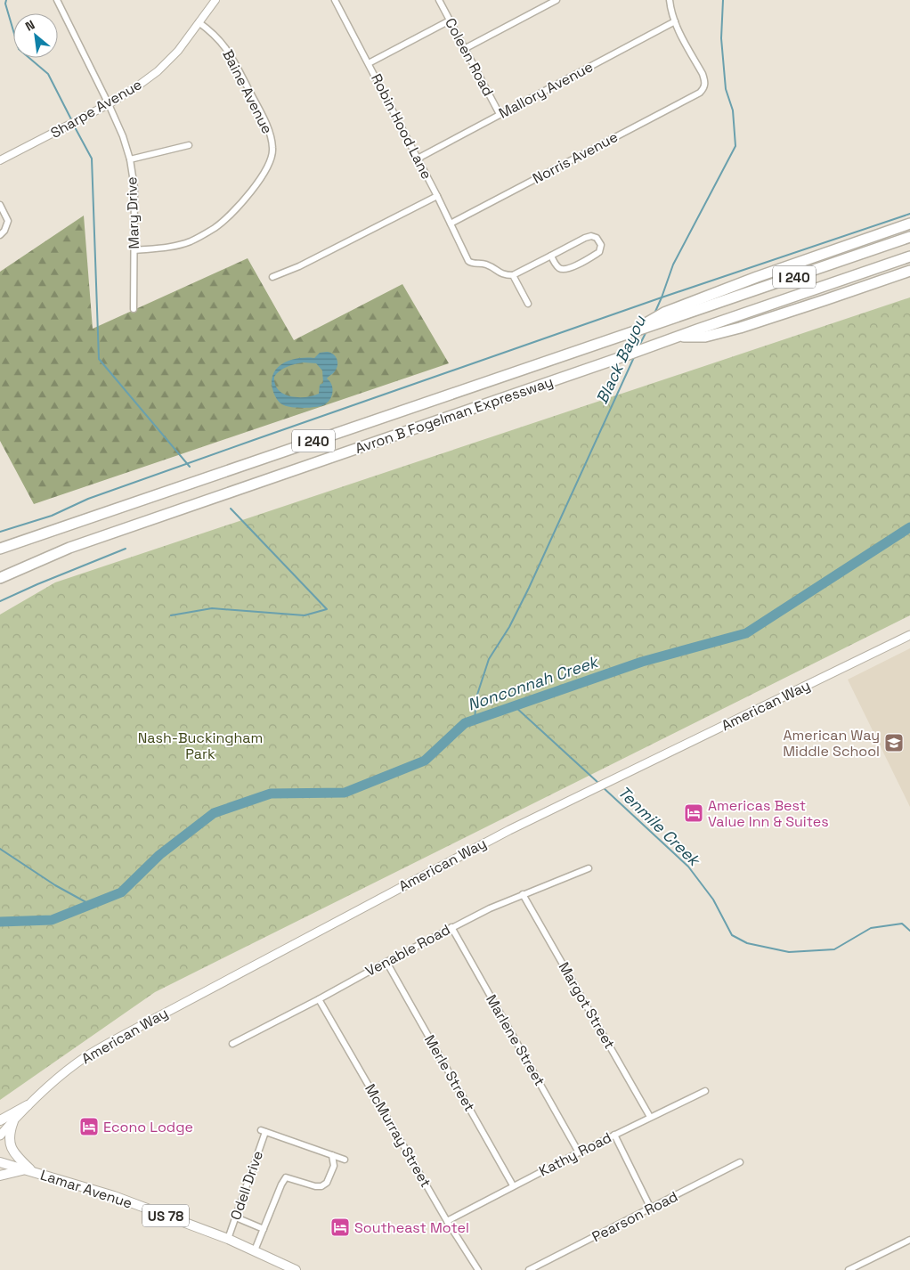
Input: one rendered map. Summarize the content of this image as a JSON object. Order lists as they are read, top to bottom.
{
  "streets": {
    "highway": [
      "I 240",
      "Avron B Fogelman Expressway",
      "Lamar Avenue",
      "US 78"
    ],
    "main road": ["American Way"],
    "street": [
      "Coleen Road",
      "Mallory Avenue",
      "Baine Avenue",
      "Sharpe Avenue",
      "Robin Hood Lane",
      "Norris Avenue",
      "Mary Drive",
      "Venable Road",
      "Margot Street",
      "Marlene Street",
      "Merle Street",
      "McMurray Street",
      "Kathy Road",
      "Odell Drive",
      "Pearson Road"
    ]
  },
  "crossings": [
    ["Coleen Road", "Mallory Avenue"],
    ["Mallory Avenue", "Robin Hood Lane"],
    ["Mallory Avenue", "Norris Avenue"],
    ["Baine Avenue", "Sharpe Avenue"],
    ["Baine Avenue", "Mary Drive"],
    ["Sharpe Avenue", "Mary Drive"],
    ["Robin Hood Lane", "Norris Avenue"],
    ["Venable Road", "Margot Street"],
    ["Venable Road", "Marlene Street"],
    ["Venable Road", "Merle Street"],
    ["Venable Road", "McMurray Street"],
    ["Margot Street", "Kathy Road"],
    ["Marlene Street", "Kathy Road"],
    ["Merle Street", "Kathy Road"],
    ["McMurray Street", "Kathy Road"],
    ["Odell Drive", "Lamar Avenue"]
  ],
  "water": ["Black Bayou", "Nonconnah Creek", "Tenmile Creek"],
  "parks": ["Nash-Buckingham Park"],
  "places": {
    "school or university": ["American Way Middle School"],
    "hotel": ["Americas Best Value Inn & Suites", "Econo Lodge", "Southeast Motel"]
  },
  "north": "top left"
}
